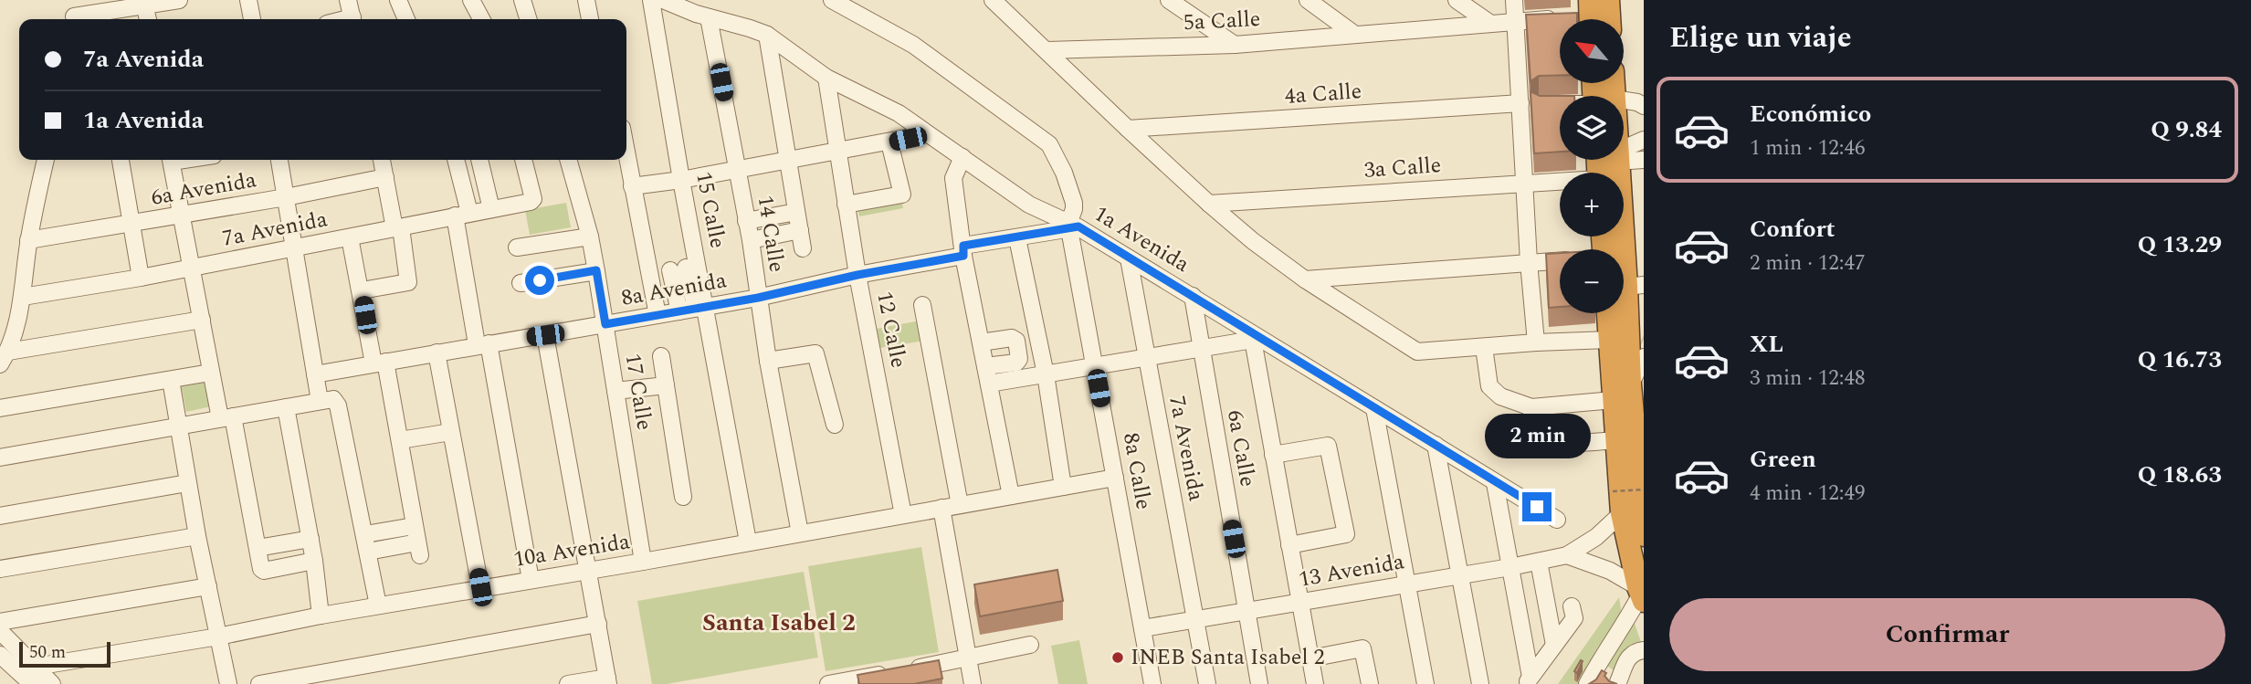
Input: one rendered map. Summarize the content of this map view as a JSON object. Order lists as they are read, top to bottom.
{
  "streets": {
    "street": [
      "5a Calle",
      "4a Calle",
      "3a Calle",
      "6a Avenida",
      "15 Calle",
      "7a Avenida",
      "14 Calle",
      "1a Avenida",
      "8a Avenida",
      "12 Calle",
      "17 Calle",
      "6a Calle",
      "8a Calle",
      "10a Avenida",
      "13 Avenida"
    ]
  },
  "crossings": [
    ["15 Calle", "8a Avenida"],
    ["15 Calle", "10a Avenida"],
    ["7a Avenida", "1a Avenida"],
    ["7a Avenida", "13 Avenida"],
    ["14 Calle", "1a Avenida"],
    ["14 Calle", "8a Avenida"],
    ["14 Calle", "10a Avenida"],
    ["1a Avenida", "8a Avenida"],
    ["1a Avenida", "12 Calle"],
    ["1a Avenida", "6a Calle"],
    ["1a Avenida", "8a Calle"],
    ["8a Avenida", "12 Calle"],
    ["8a Avenida", "17 Calle"],
    ["8a Avenida", "8a Calle"],
    ["12 Calle", "10a Avenida"],
    ["17 Calle", "10a Avenida"],
    ["6a Calle", "13 Avenida"],
    ["8a Calle", "10a Avenida"],
    ["8a Calle", "13 Avenida"]
  ],
  "districts": ["Santa Isabel 2"],
  "places": ["INEB Santa Isabel 2"],
  "scale_bar": "50 m",
  "north": "top left",
  "page": {
    "heading": "Elige un viaje",
    "map_buttons": ["+", "−"],
    "banner": ["7a Avenida", "1a Avenida"],
    "list": [
      {
        "name": "Económico",
        "note": "1 min · 12:46",
        "value": "Q 9.84"
      },
      {
        "name": "Confort",
        "note": "2 min · 12:47",
        "value": "Q 13.29"
      },
      {
        "name": "XL",
        "note": "3 min · 12:48",
        "value": "Q 16.73"
      },
      {
        "name": "Green",
        "note": "4 min · 12:49",
        "value": "Q 18.63"
      }
    ],
    "bubble": "2 min",
    "buttons": "Confirmar",
    "scale": "50 m"
  }
}
